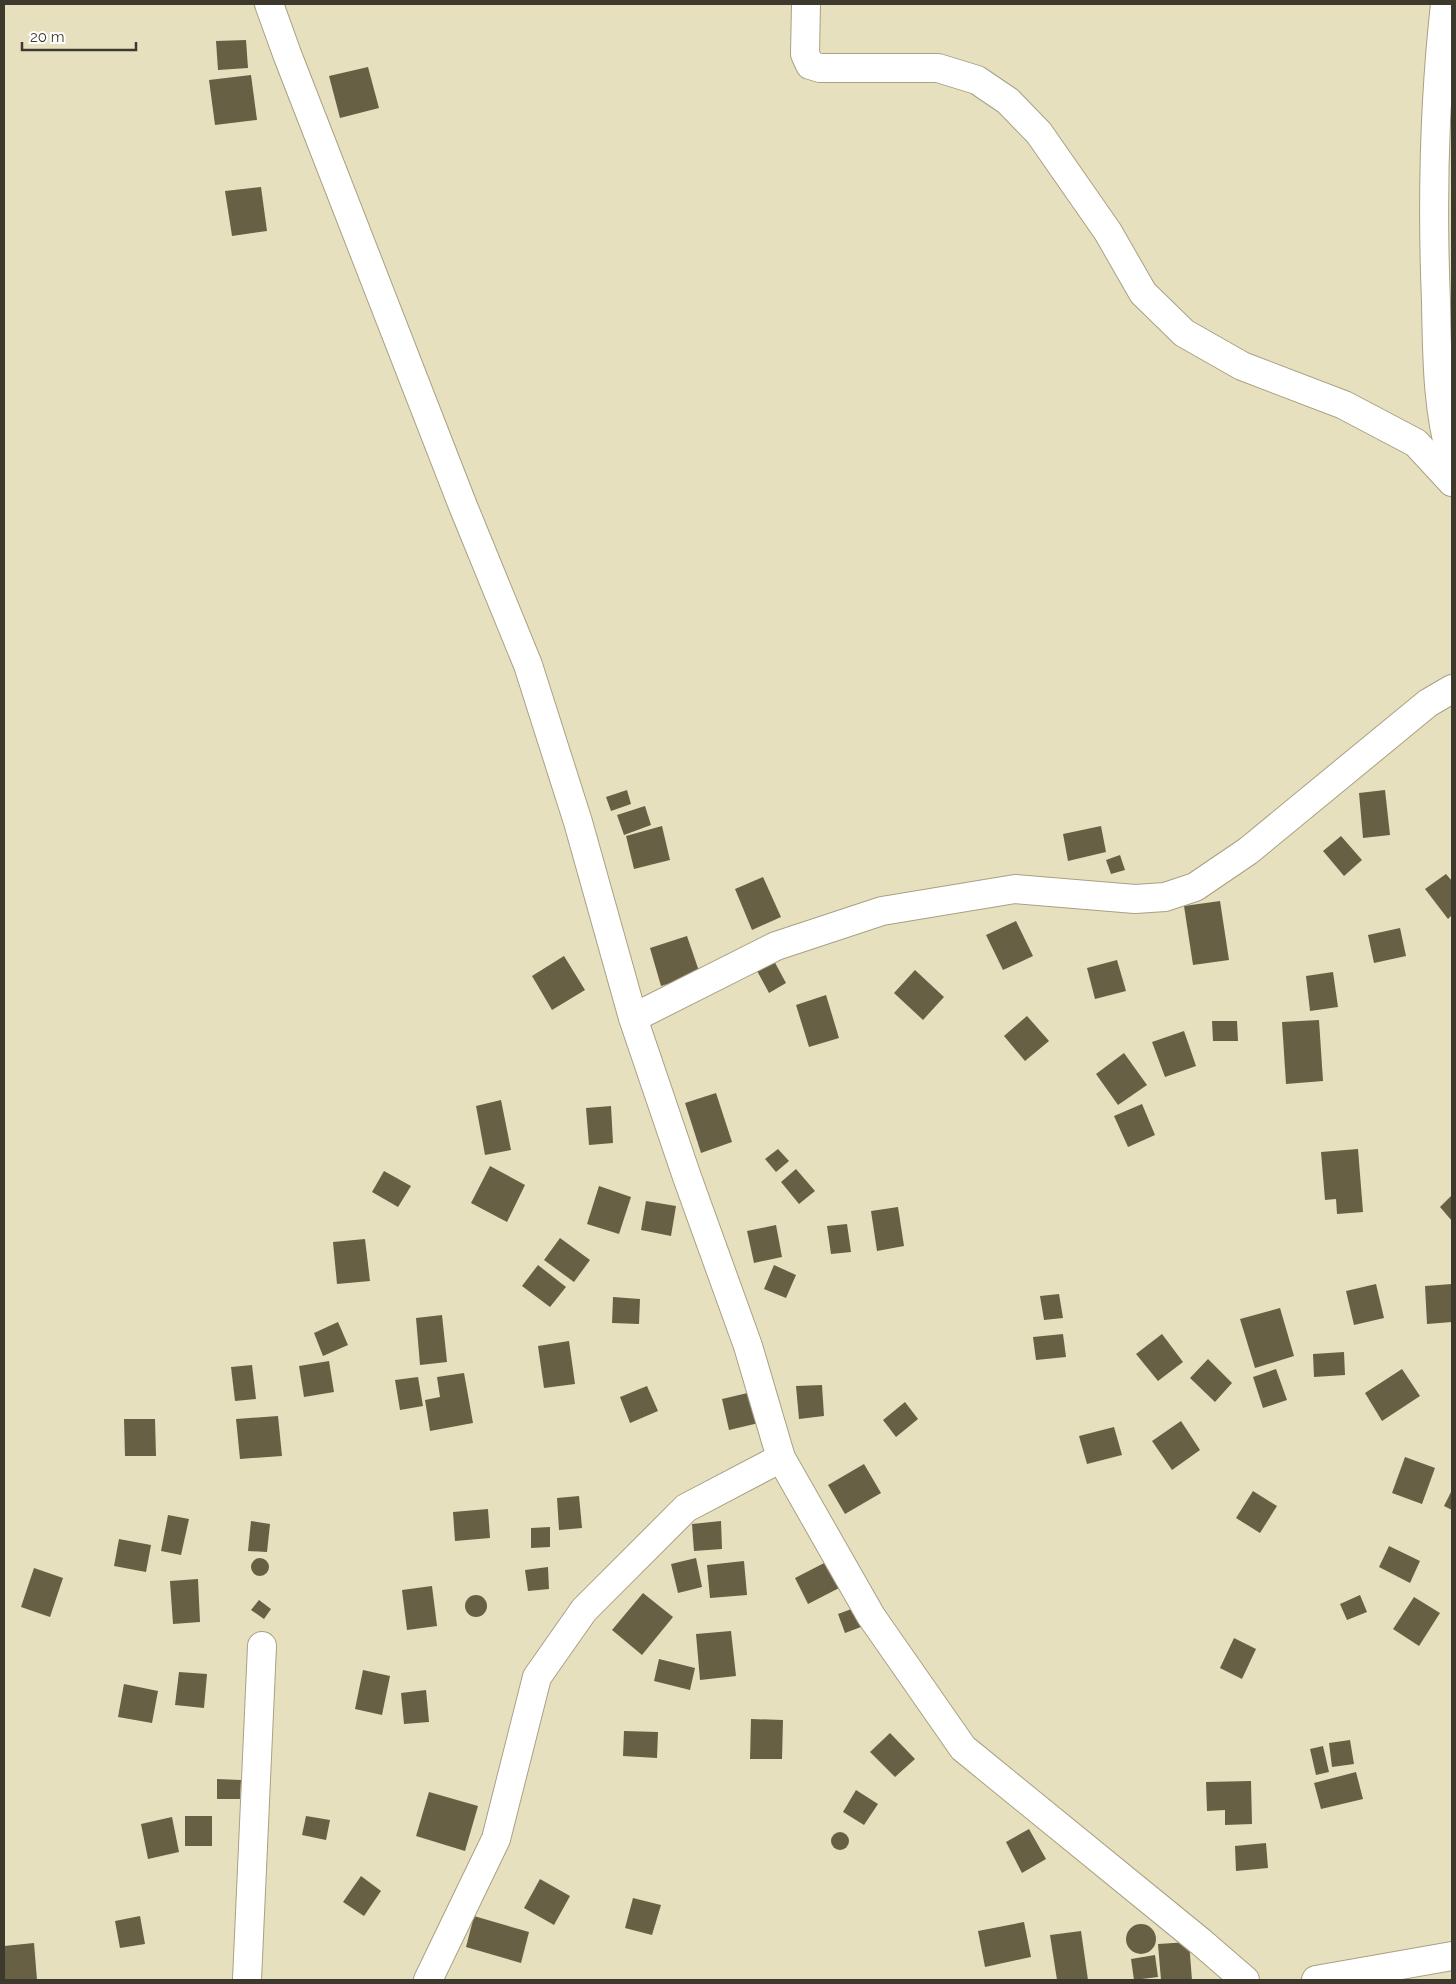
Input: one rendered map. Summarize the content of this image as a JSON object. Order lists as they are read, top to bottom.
{
  "scale_bar": "20 m"
}
